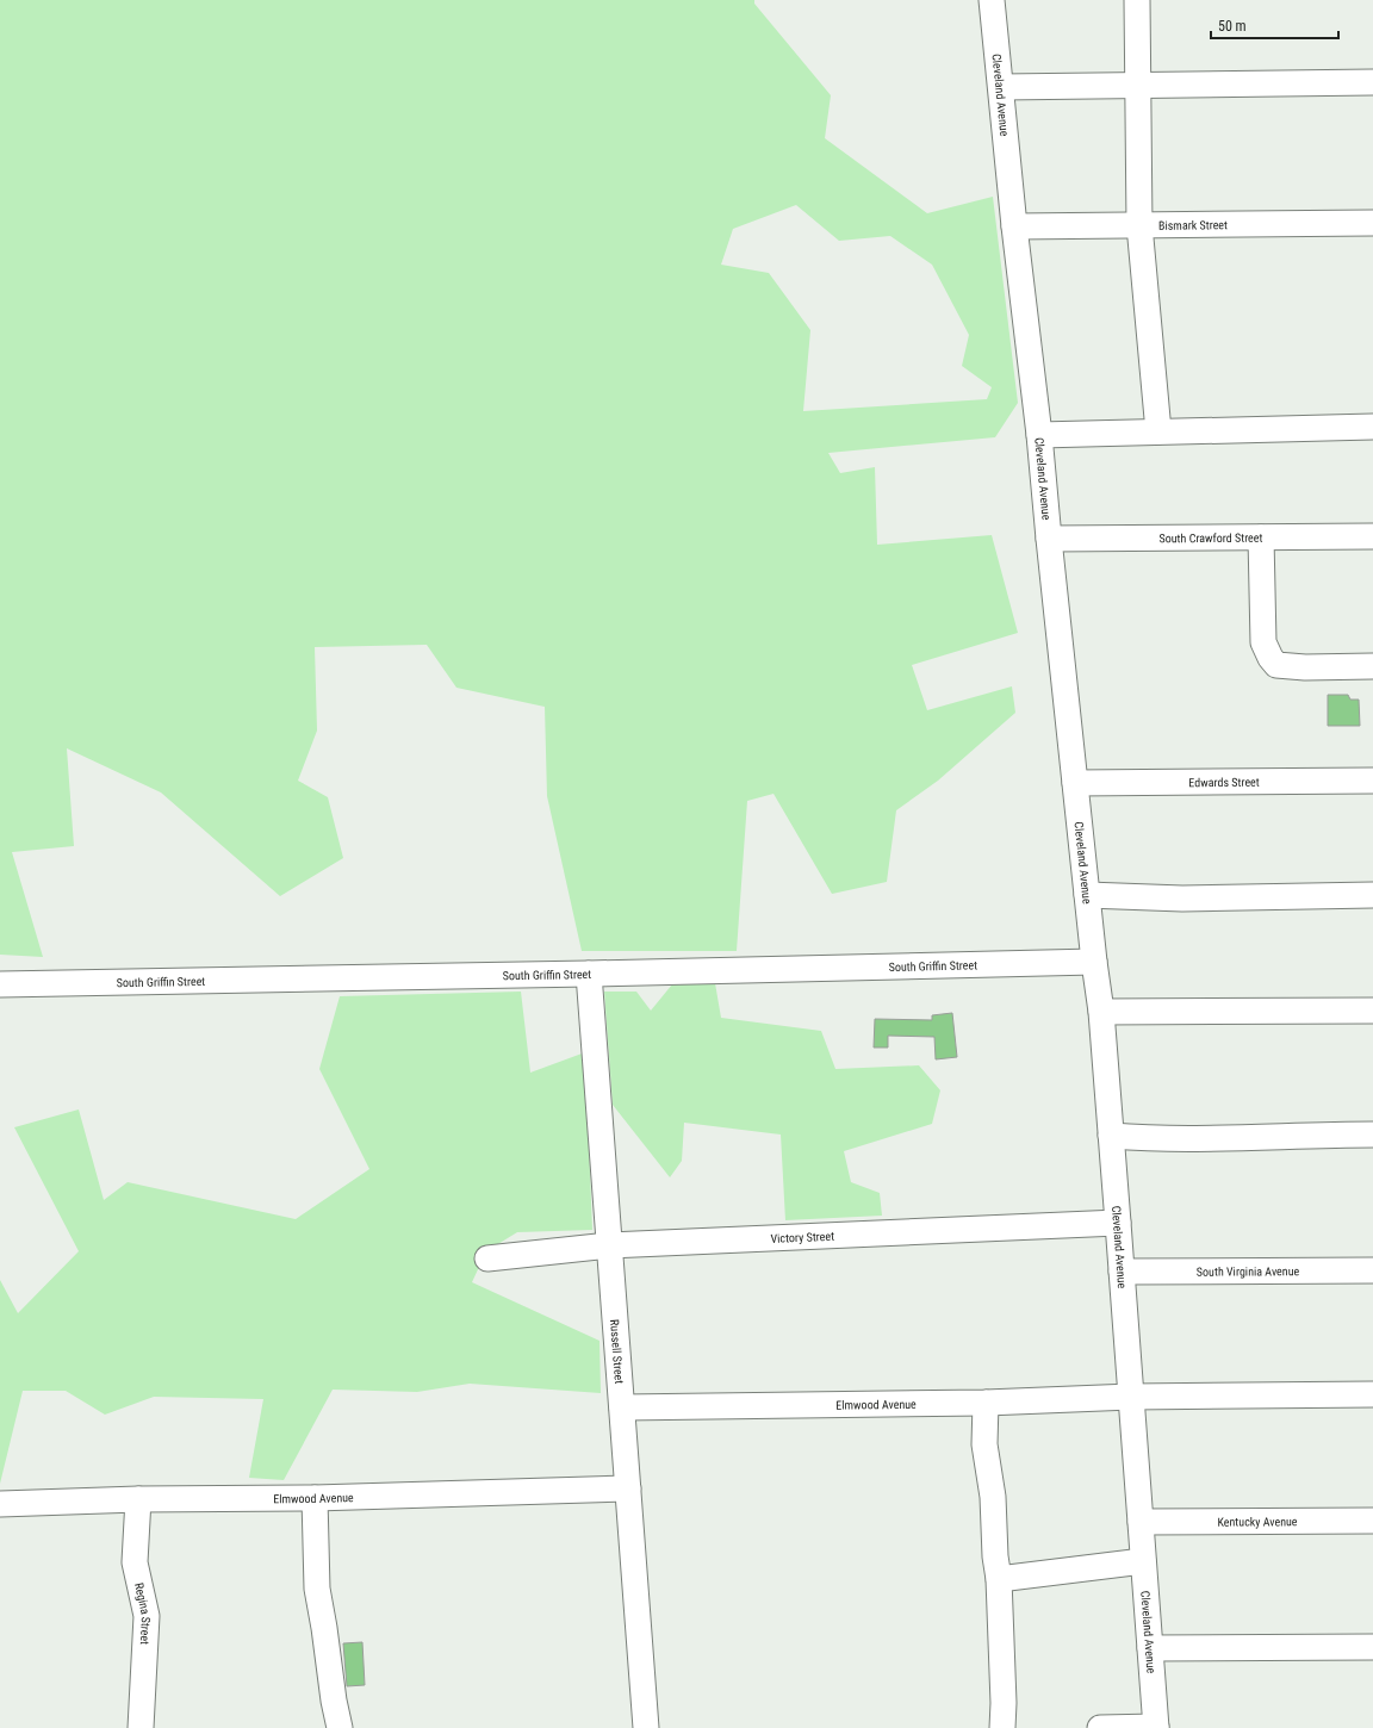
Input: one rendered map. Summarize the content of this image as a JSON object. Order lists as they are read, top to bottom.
{
  "streets": {
    "street": [
      "Cleveland Avenue",
      "Bismark Street",
      "South Crawford Street",
      "Edwards Street",
      "South Griffin Street",
      "Victory Street",
      "South Virginia Avenue",
      "Russell Street",
      "Elmwood Avenue",
      "Kentucky Avenue",
      "Regina Street"
    ]
  },
  "crossings": [
    ["Cleveland Avenue", "Bismark Street"],
    ["Cleveland Avenue", "South Crawford Street"],
    ["Cleveland Avenue", "Edwards Street"],
    ["Cleveland Avenue", "South Griffin Street"],
    ["Cleveland Avenue", "Victory Street"],
    ["Cleveland Avenue", "South Virginia Avenue"],
    ["Cleveland Avenue", "Elmwood Avenue"],
    ["Cleveland Avenue", "Kentucky Avenue"],
    ["South Griffin Street", "Russell Street"],
    ["Victory Street", "Russell Street"],
    ["Russell Street", "Elmwood Avenue"],
    ["Elmwood Avenue", "Regina Street"]
  ],
  "scale_bar": "50 m"
}
